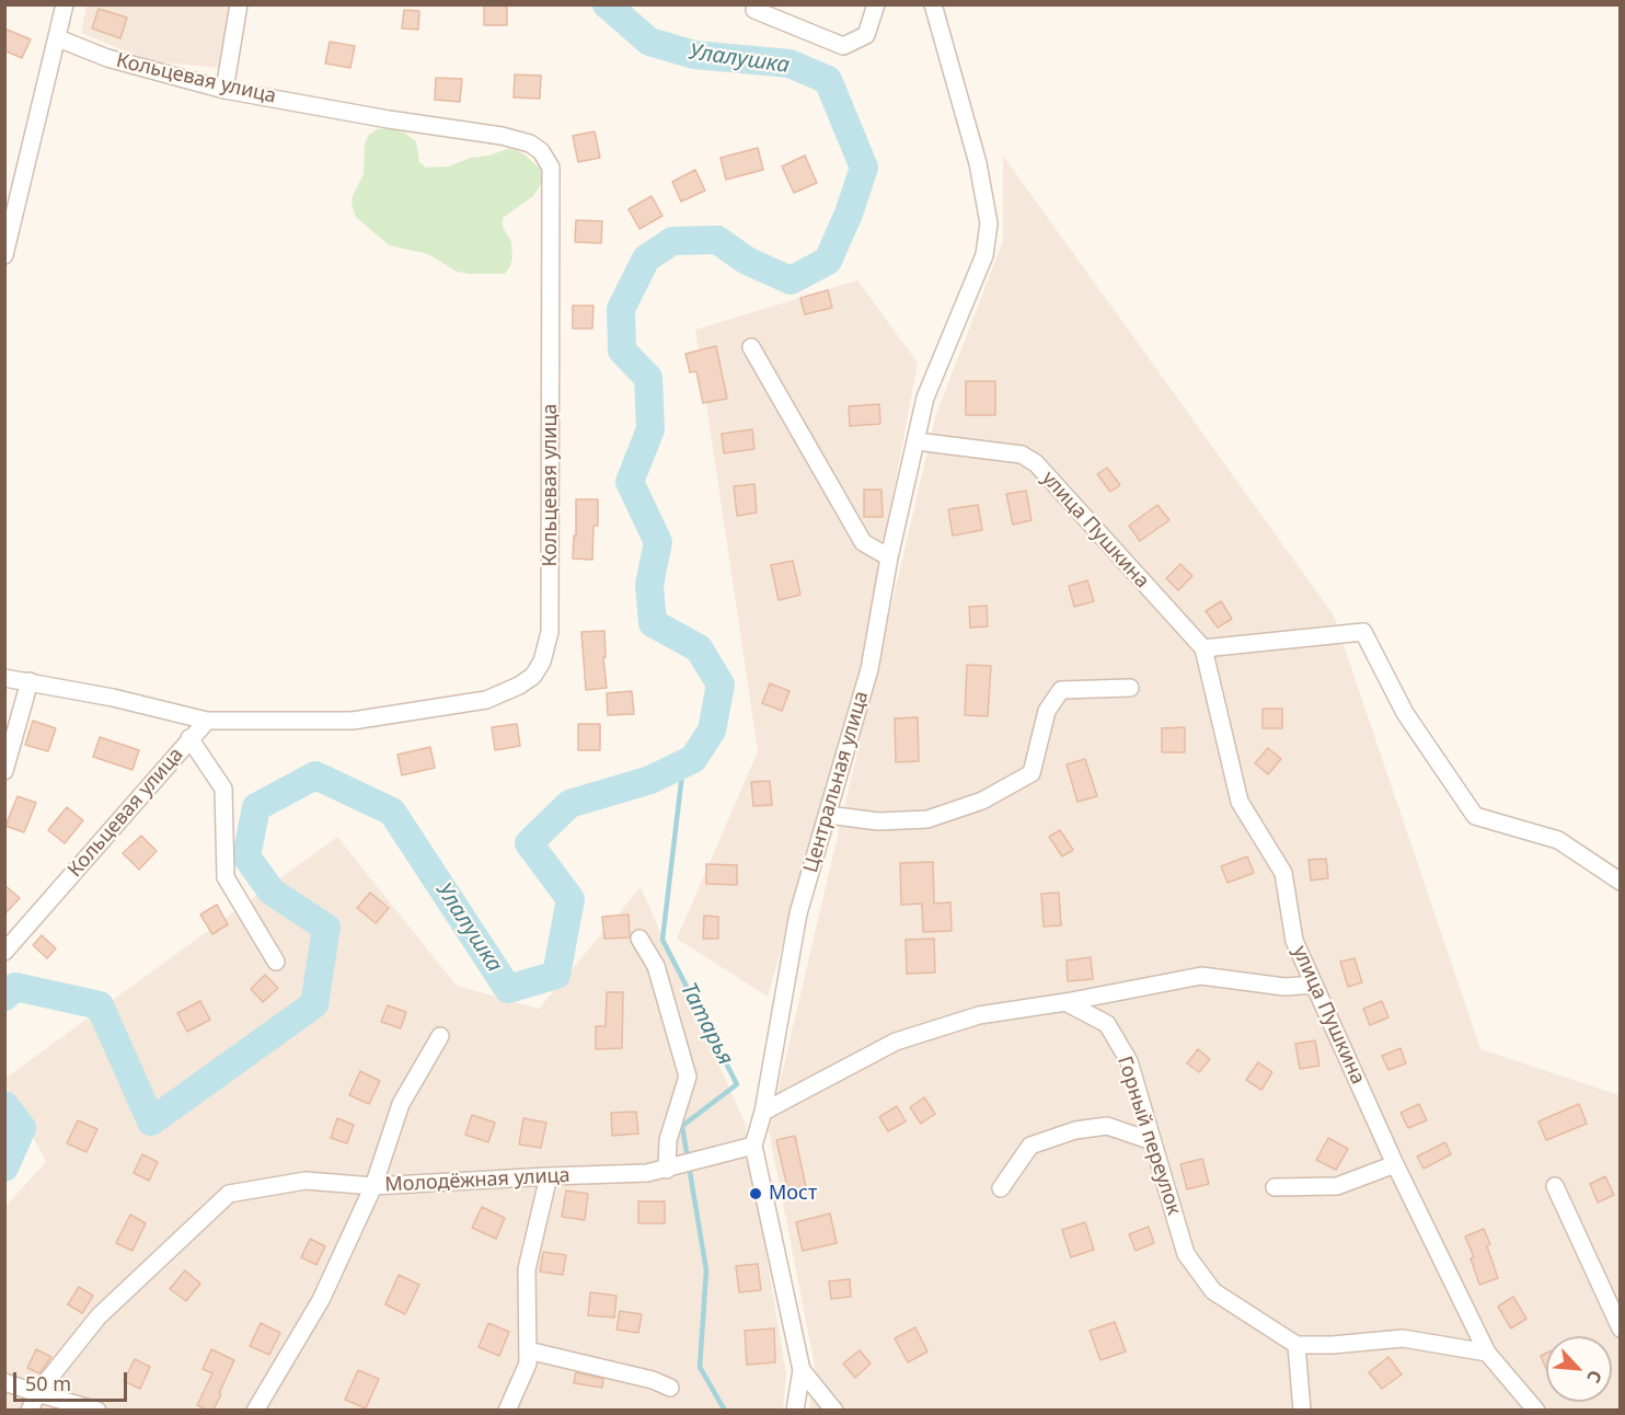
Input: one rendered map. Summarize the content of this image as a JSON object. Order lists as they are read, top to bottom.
{
  "streets": {
    "street": [
      "Кольцевая улица",
      "улица Пушкина",
      "Центральная улица",
      "Горный переулок",
      "Молодёжная улица"
    ]
  },
  "crossings": [
    ["улица Пушкина", "Центральная улица"],
    ["Центральная улица", "Молодёжная улица"]
  ],
  "water": ["Улалушка", "Татарья"],
  "places": ["Мост"],
  "scale_bar": "50 m",
  "north": "bottom right"
}
